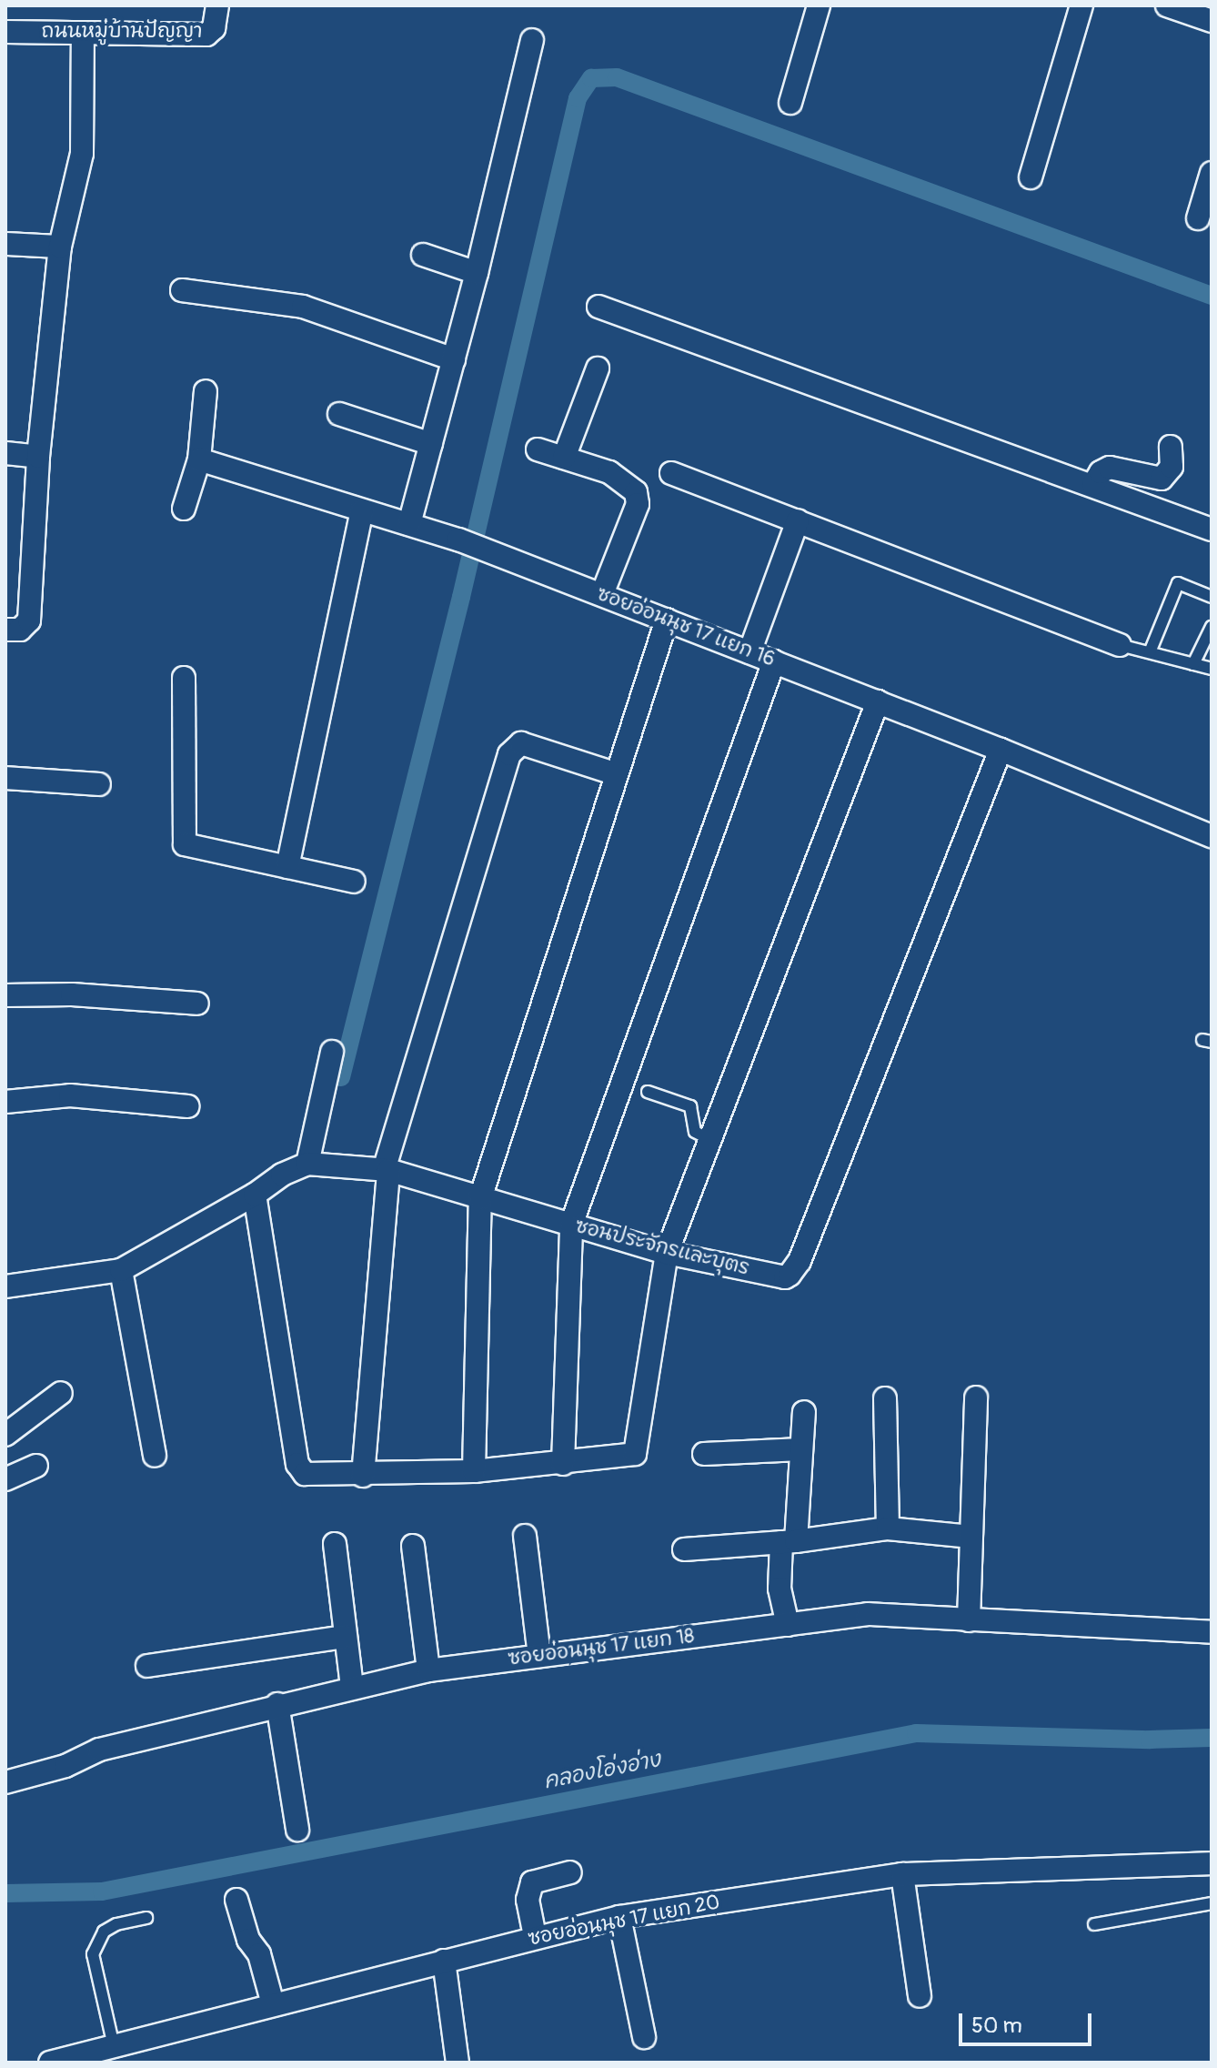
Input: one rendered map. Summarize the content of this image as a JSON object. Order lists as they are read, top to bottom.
{
  "streets": {
    "street": [
      "ถนนหมู่บ้านปัญญา",
      "ซอยอ่อนนุช 17 แยก 16",
      "ซอนประจักรและบุตร",
      "ซอยอ่อนนุช 17 แยก 18",
      "ซอยอ่อนนุช 17 แยก 20"
    ]
  },
  "crossings": [
    ["ซอยอ่อนนุช 17 แยก 16", "ซอนประจักรและบุตร"]
  ],
  "water": ["คลองโอ่งอ่าง"],
  "scale_bar": "50 m"
}
